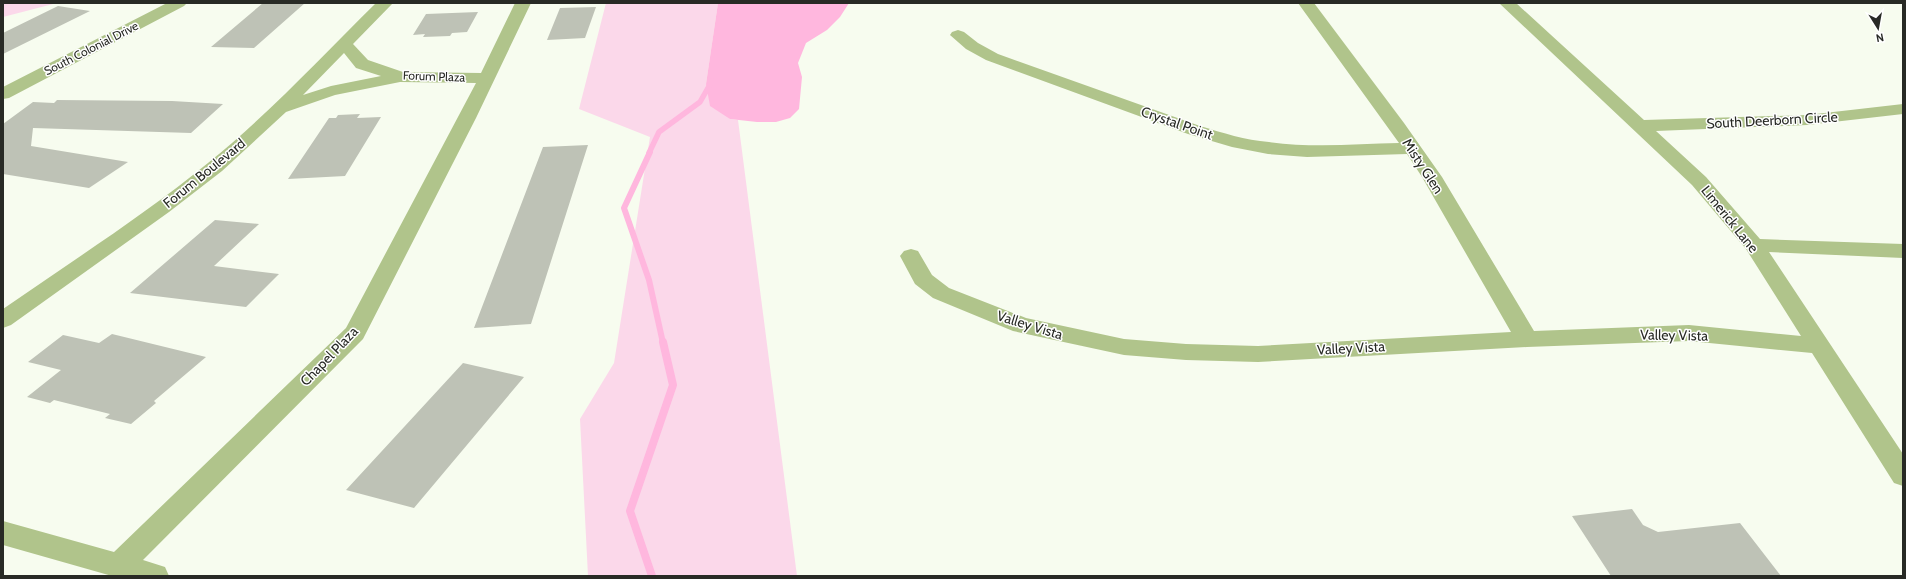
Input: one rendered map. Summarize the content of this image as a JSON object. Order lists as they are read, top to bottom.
{
  "streets": {
    "street": [
      "South Colonial Drive",
      "Forum Plaza",
      "South Deerborn Circle",
      "Crystal Point",
      "Misty Glen",
      "Forum Boulevard",
      "Limerick Lane",
      "Valley Vista",
      "Chapel Plaza"
    ]
  },
  "crossings": [
    ["Forum Plaza", "Forum Boulevard"],
    ["Forum Plaza", "Chapel Plaza"],
    ["South Deerborn Circle", "Limerick Lane"],
    ["Crystal Point", "Misty Glen"],
    ["Misty Glen", "Valley Vista"],
    ["Limerick Lane", "Valley Vista"]
  ],
  "north": "bottom"
}
